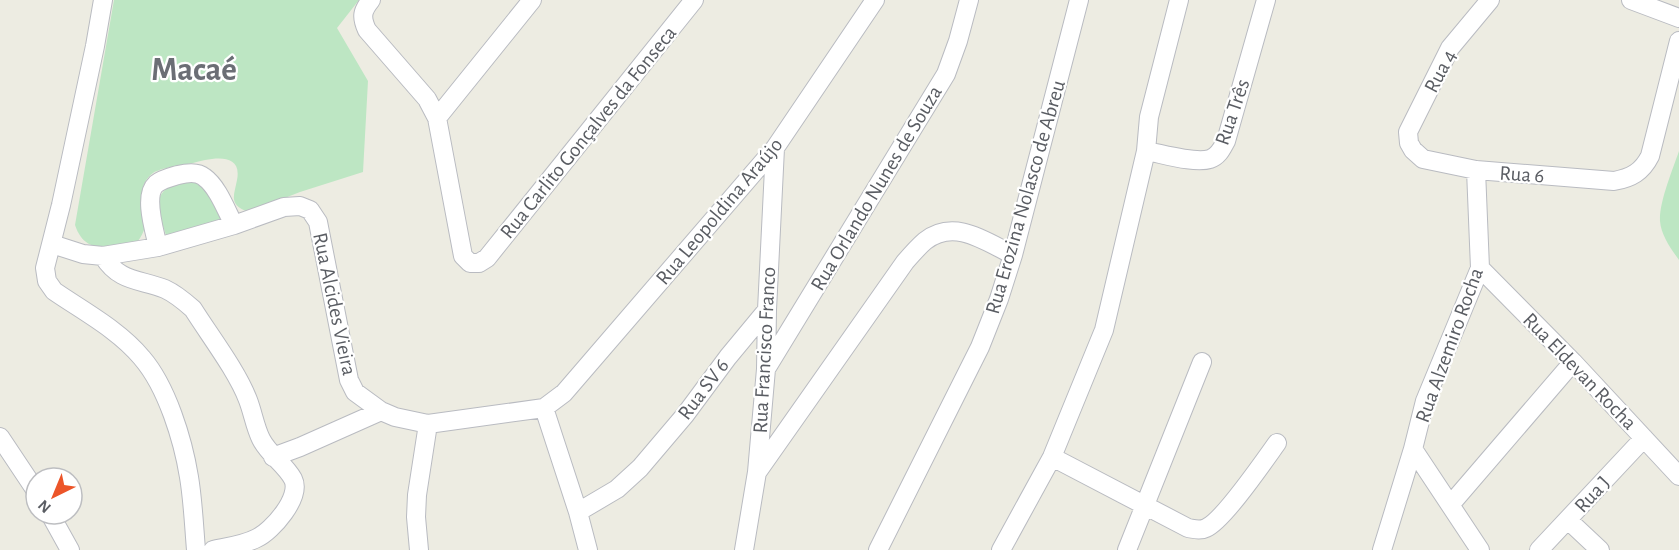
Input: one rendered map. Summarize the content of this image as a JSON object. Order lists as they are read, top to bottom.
{
  "streets": {
    "street": [
      "Rua 4",
      "Rua Três",
      "Rua Carlito Gonçalves da Fonseca",
      "Rua 6",
      "Rua Orlando Nunes de Souza",
      "Rua Erozina Nolasco de Abreu",
      "Rua Leopoldina Araújo",
      "Rua Alcides Vieira",
      "Rua Alzemiro Rocha",
      "Rua Francisco Franco",
      "Rua Eldevan Rocha",
      "Rua SV 6",
      "Rua J"
    ]
  },
  "crossings": [
    ["Rua 4", "Rua 6"],
    ["Rua 6", "Rua Alzemiro Rocha"],
    ["Rua Orlando Nunes de Souza", "Rua Francisco Franco"],
    ["Rua Leopoldina Araújo", "Rua Alcides Vieira"],
    ["Rua Leopoldina Araújo", "Rua Francisco Franco"],
    ["Rua Alzemiro Rocha", "Rua Eldevan Rocha"],
    ["Rua Francisco Franco", "Rua SV 6"],
    ["Rua Eldevan Rocha", "Rua J"]
  ],
  "districts": ["Macaé"],
  "north": "bottom left"
}
